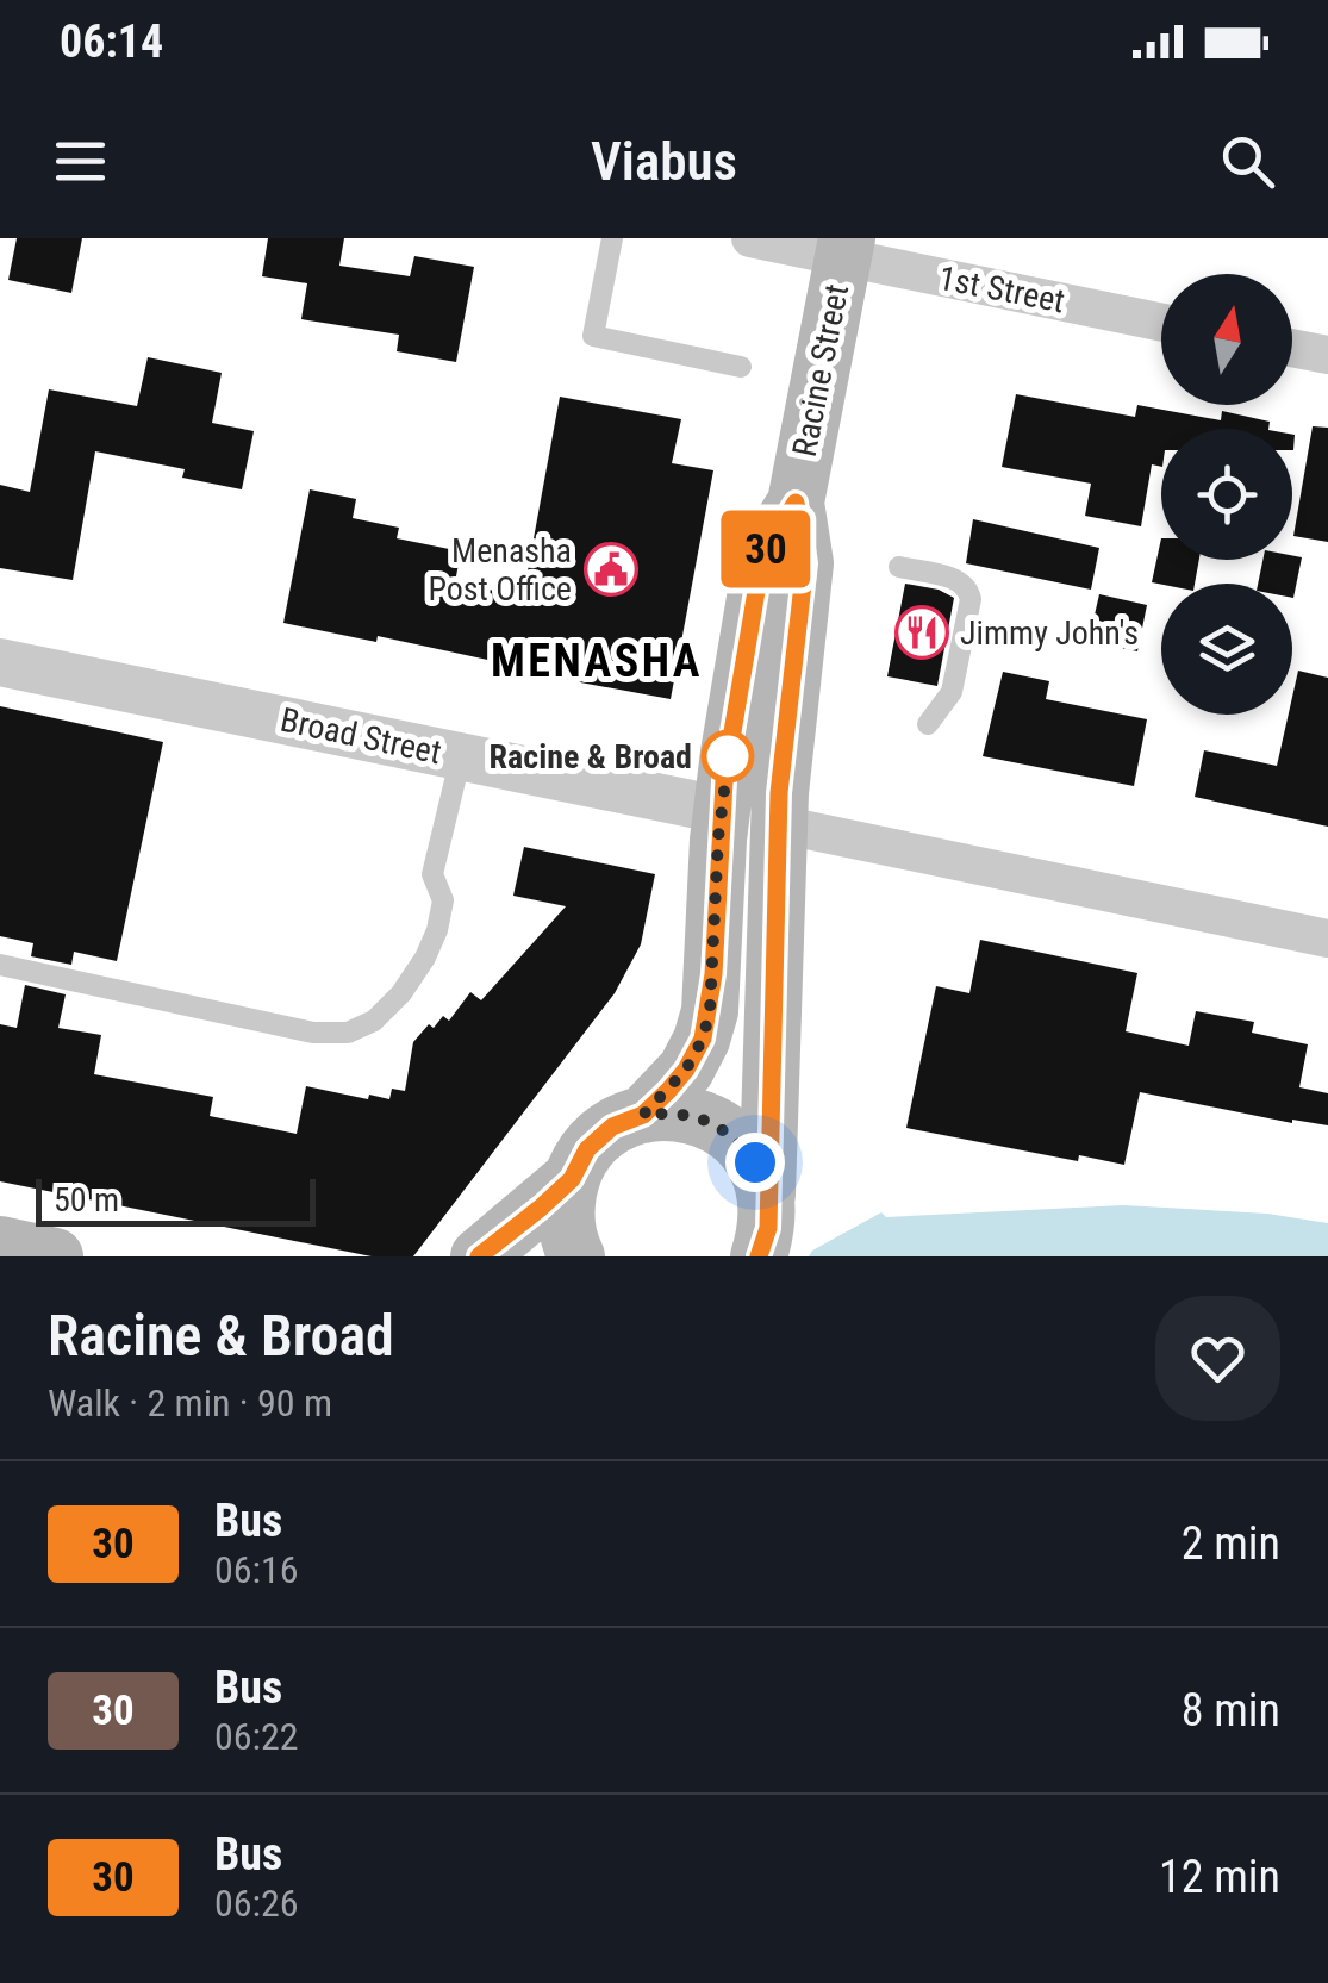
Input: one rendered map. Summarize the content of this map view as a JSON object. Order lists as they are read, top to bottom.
{
  "streets": {
    "main road": ["Racine Street"],
    "street": ["1st Street", "Broad Street"]
  },
  "crossings": [
    ["1st Street", "Racine Street"],
    ["Racine Street", "Broad Street"]
  ],
  "districts": ["MENASHA"],
  "places": {
    "public building": ["Menasha Post Office"],
    "restaurant": ["Jimmy John's"],
    "other": ["Racine & Broad"]
  },
  "lines": ["bus line 30"],
  "scale_bar": "50 m",
  "north": "top",
  "page": {
    "status": "06:14",
    "header": "Viabus",
    "on_map": "30",
    "scale": "50 m",
    "heading": ["Racine & Broad", "Walk · 2 min · 90 m"],
    "list": [
      {
        "mark": "30",
        "name": "Bus",
        "note": "06:16",
        "value": "2 min"
      },
      {
        "mark": "30",
        "name": "Bus",
        "note": "06:22",
        "value": "8 min"
      },
      {
        "mark": "30",
        "name": "Bus",
        "note": "06:26",
        "value": "12 min"
      }
    ]
  }
}
